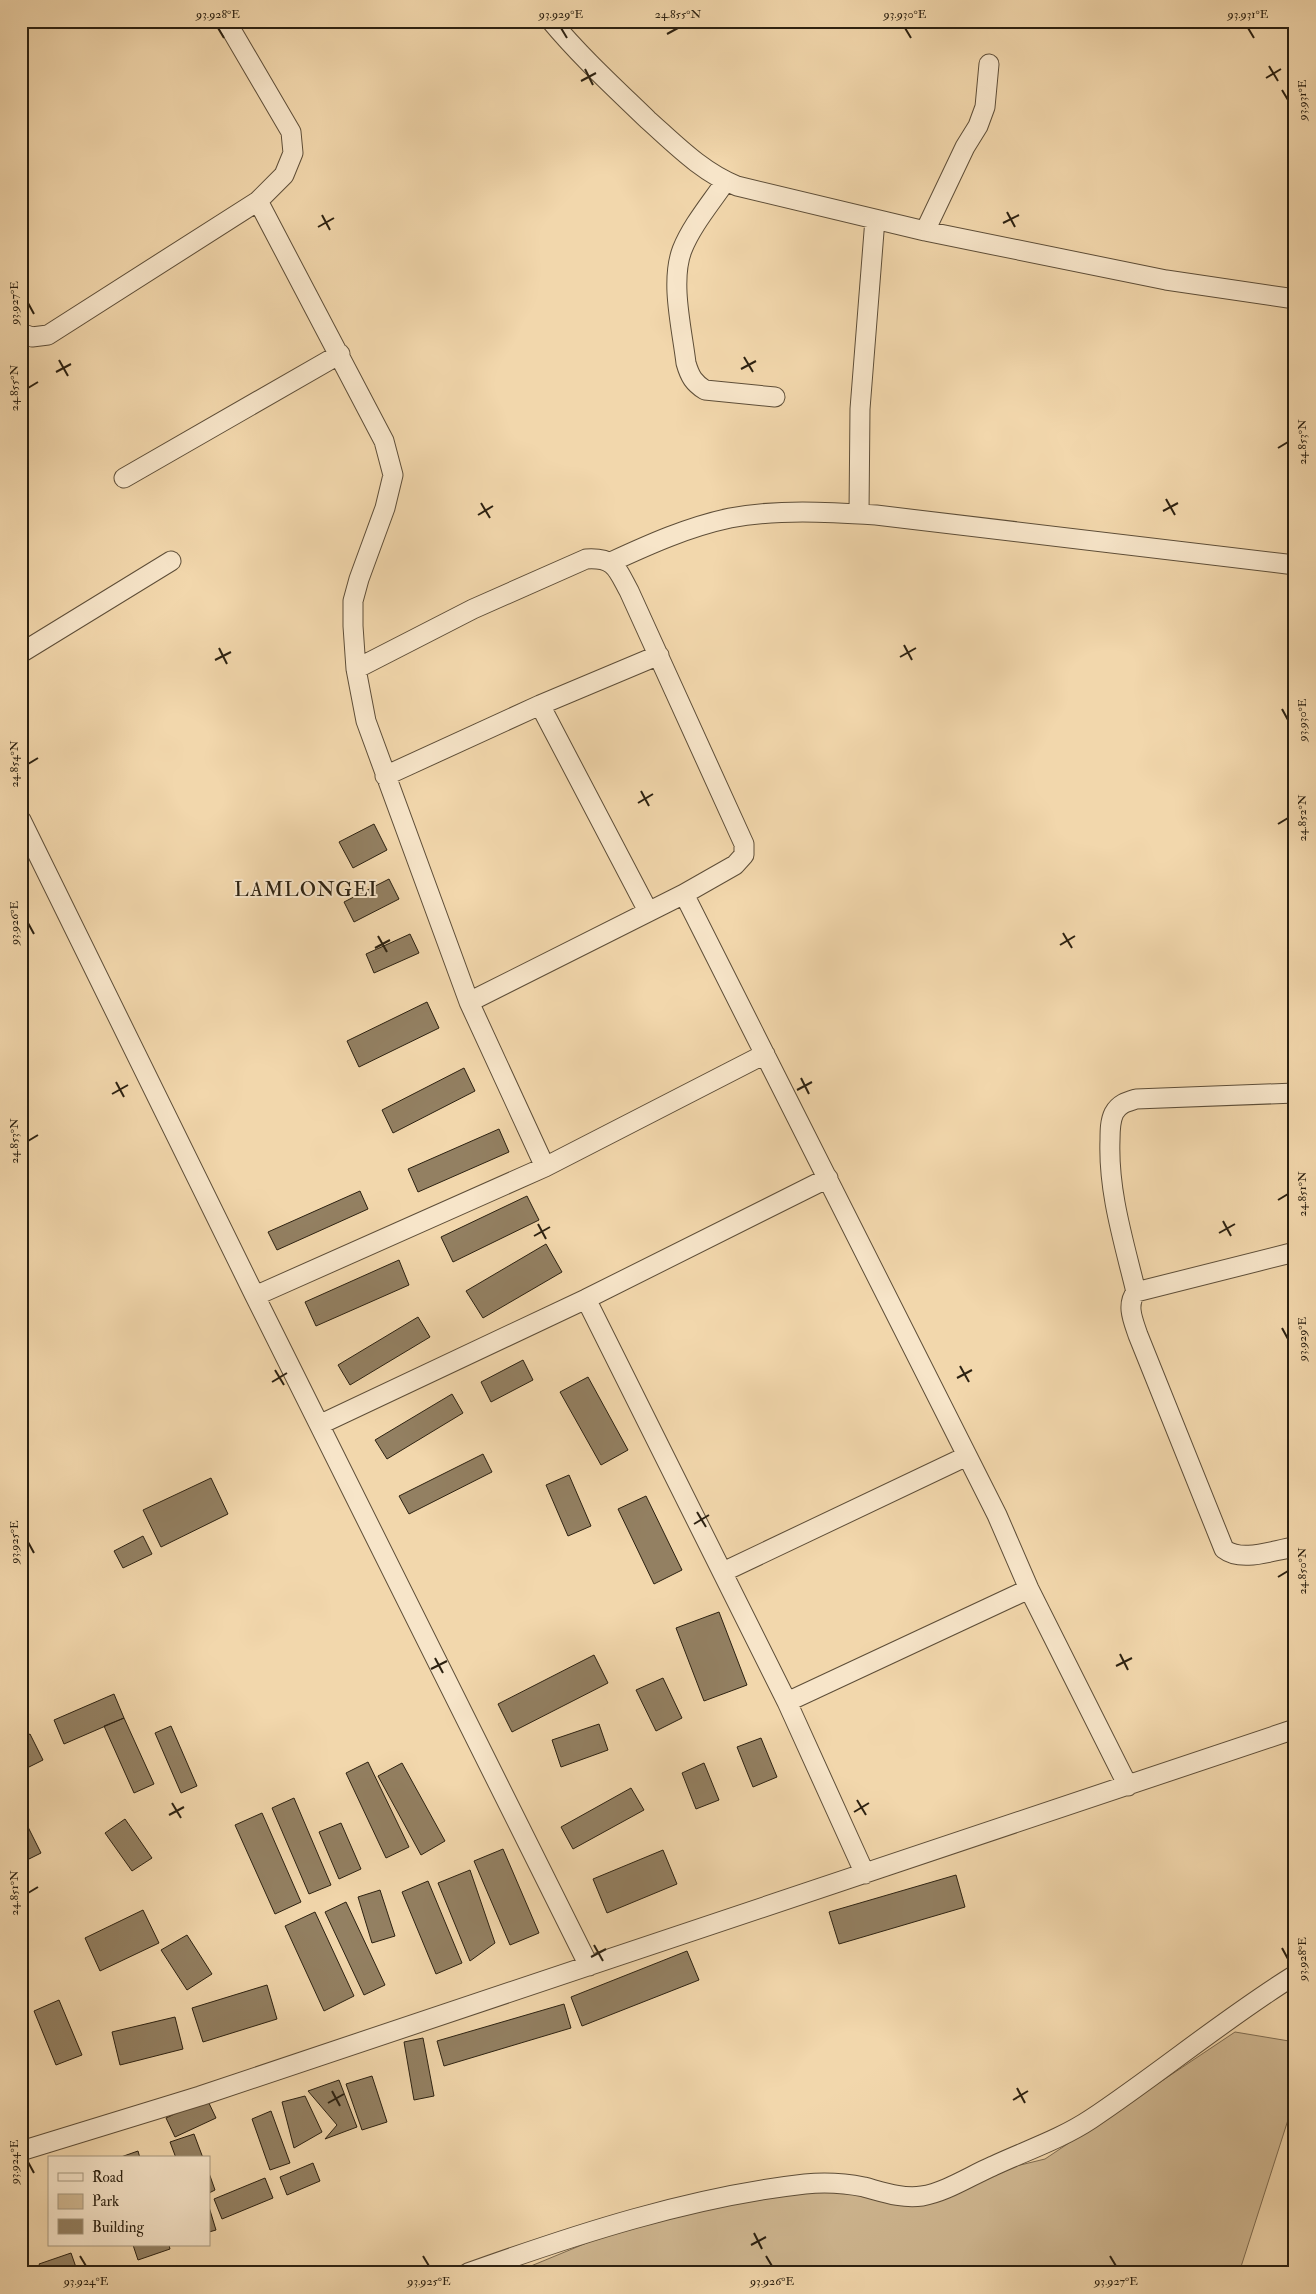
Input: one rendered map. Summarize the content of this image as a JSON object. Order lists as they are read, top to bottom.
{
  "districts": ["LAMLONGEI"],
  "legend": ["Road", "Park", "Building"],
  "coordinates": [
    "93.928°E",
    "93.929°E",
    "24.855°N",
    "93.930°E",
    "93.931°E",
    "93.927°E",
    "24.853°N",
    "24.854°N",
    "24.852°N",
    "93.926°E",
    "24.851°N",
    "93.925°E",
    "24.850°N",
    "93.924°E"
  ]
}
